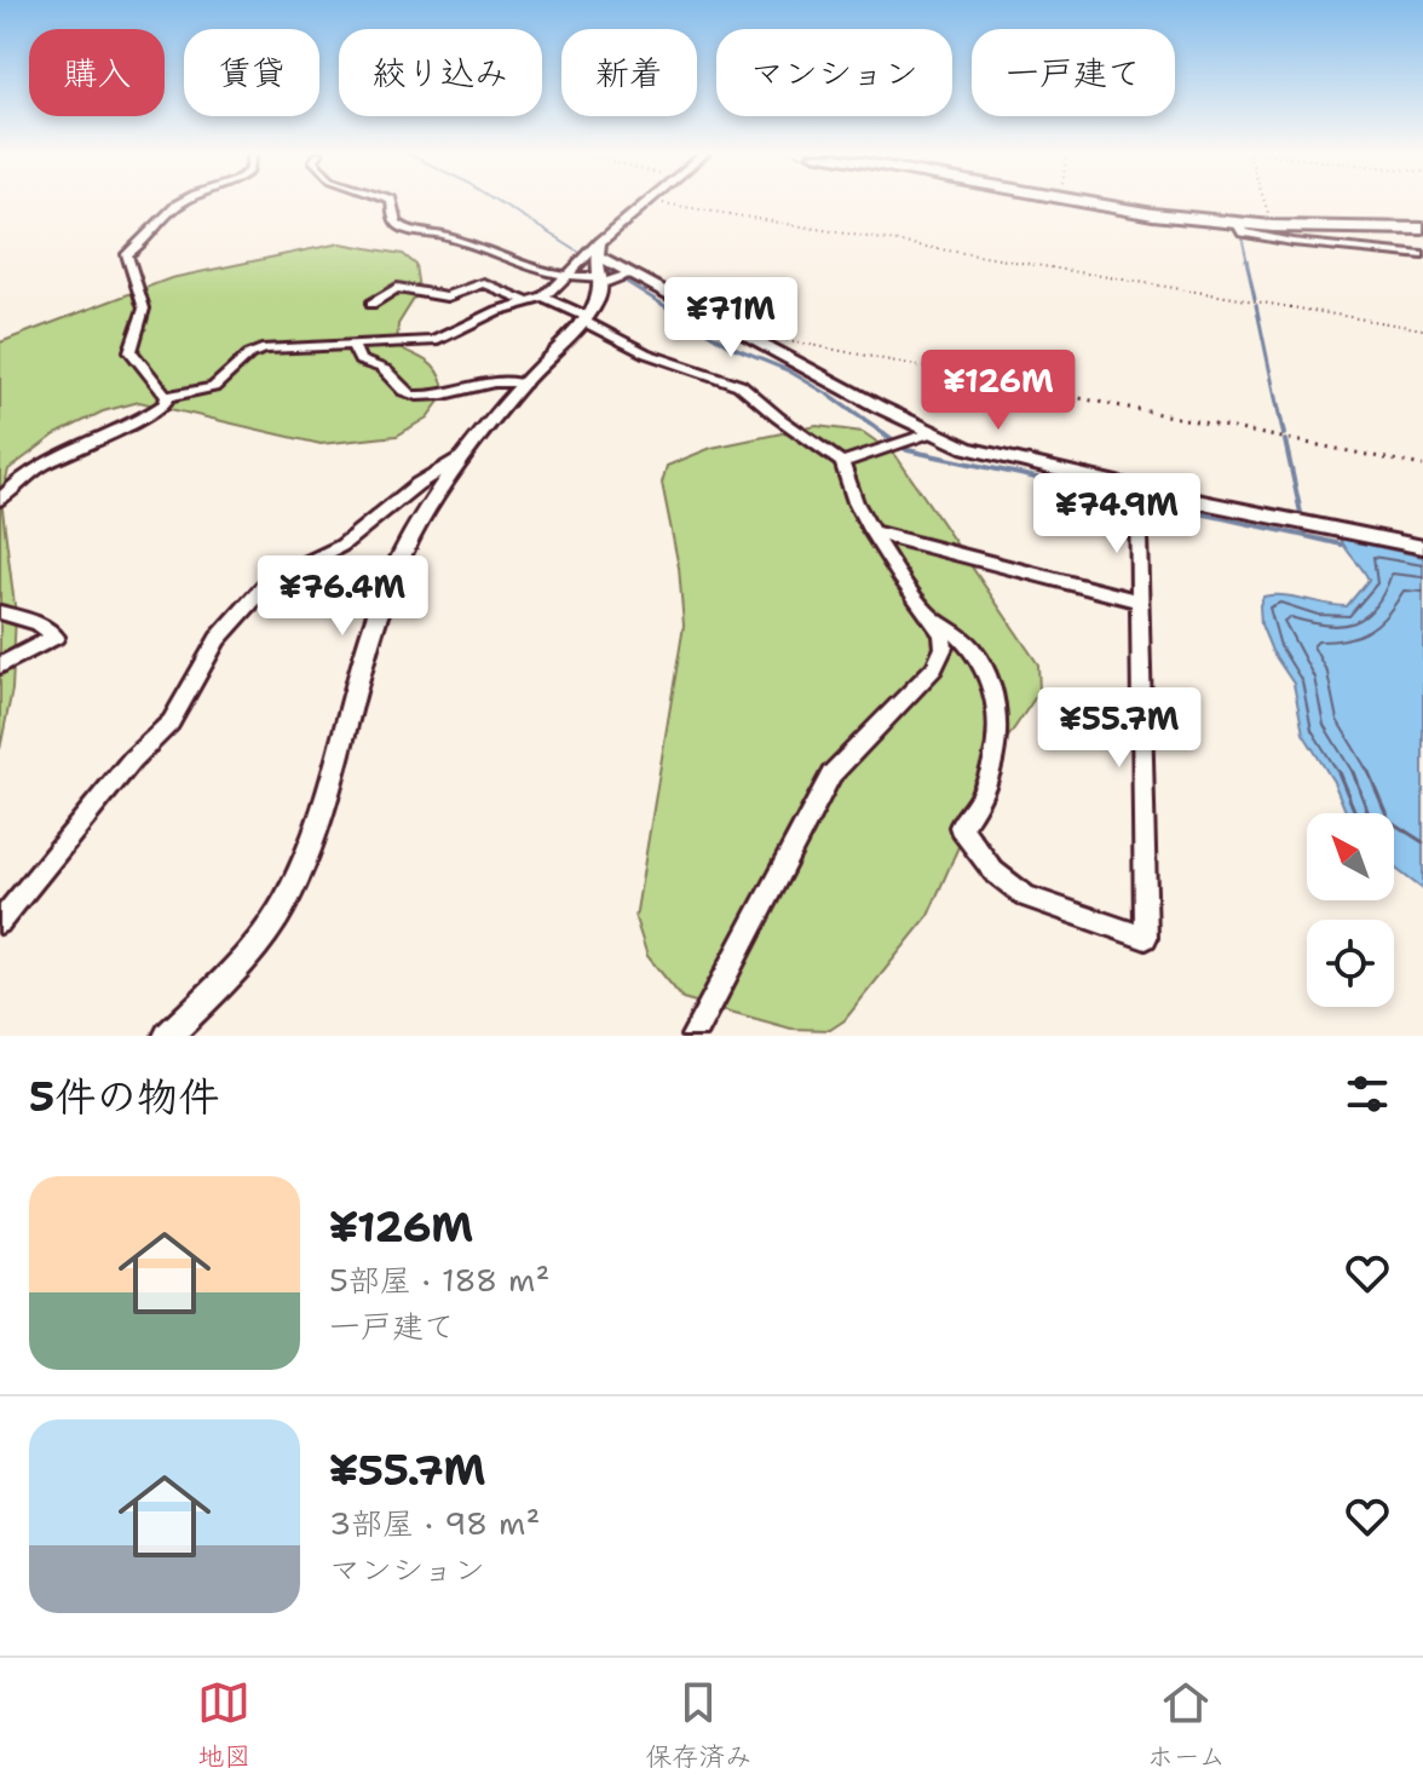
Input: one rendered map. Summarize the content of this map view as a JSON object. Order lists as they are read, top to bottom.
{
  "north": "top left",
  "page": {
    "chip": [
      "購入",
      "賃貸",
      "絞り込み",
      "新着",
      "マンション",
      "一戸建て"
    ],
    "price": [
      "¥71M",
      "¥126M",
      "¥74.9M",
      "¥76.4M",
      "¥55.7M"
    ],
    "heading": "5件の物件",
    "list": [
      {
        "name": "¥126M",
        "note": "5部屋 · 188 m² · 一戸建て"
      },
      {
        "name": "¥55.7M",
        "note": "3部屋 · 98 m² · マンション"
      }
    ],
    "tabs": ["地図", "保存済み", "ホーム"]
  }
}
